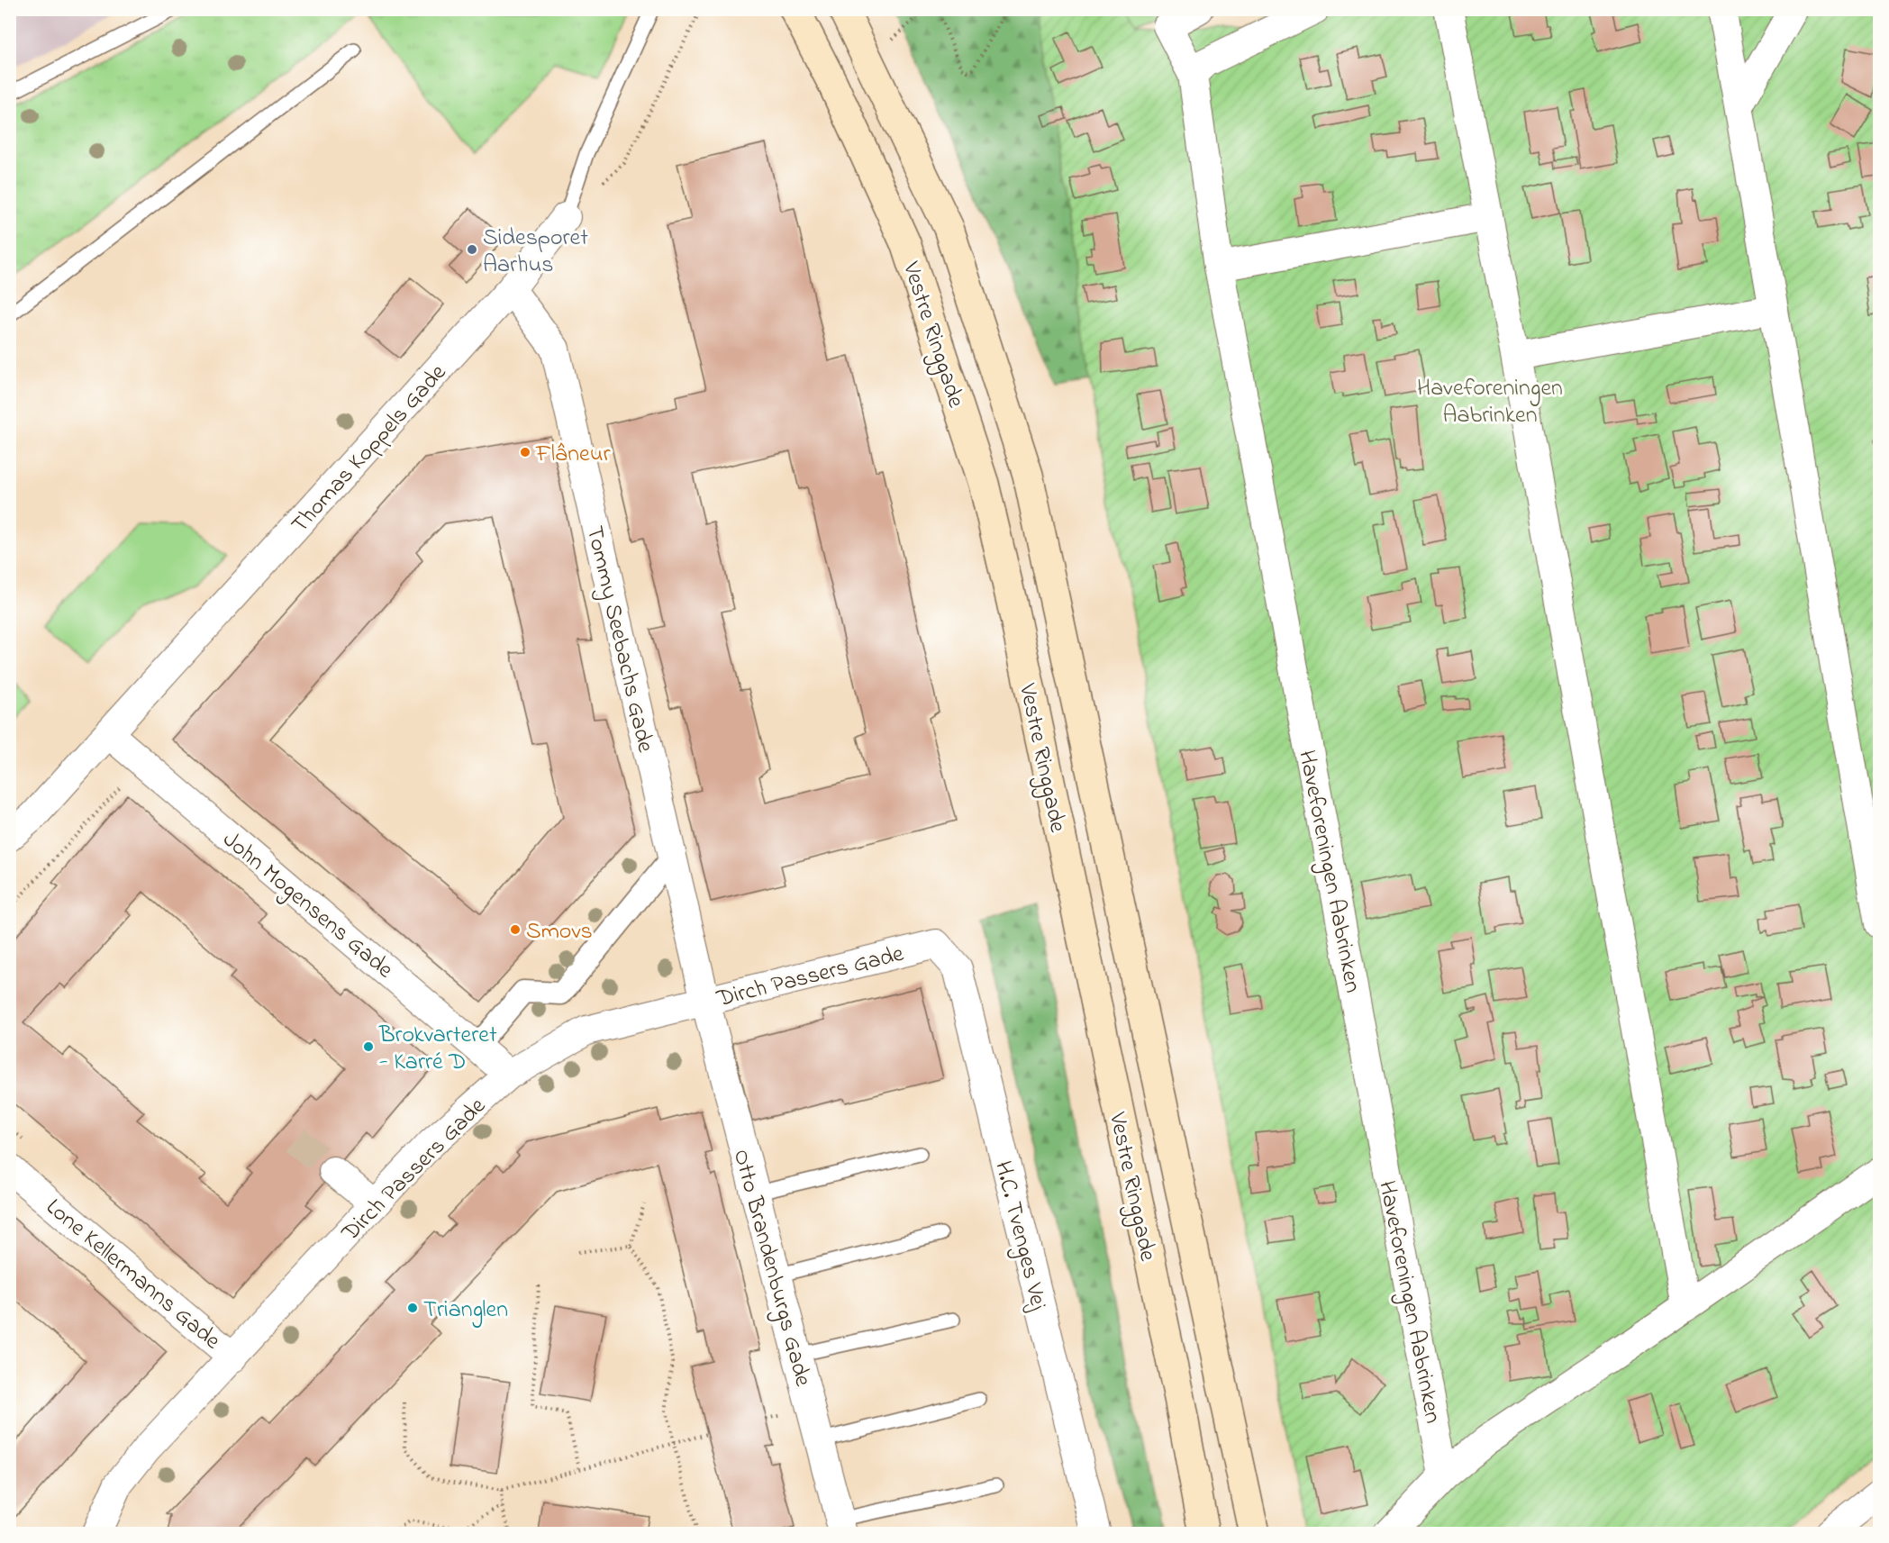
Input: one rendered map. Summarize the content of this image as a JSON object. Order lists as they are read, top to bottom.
{
  "streets": {
    "main road": ["Vestre Ringgade"],
    "street": [
      "Thomas Koppels Gade",
      "Tommy Seebachs Gade",
      "Haveforeningen Aabrinken",
      "John Mogensens Gade",
      "Dirch Passers Gade",
      "H.C. Tvenges Vej",
      "Otto Brandenburgs Gade",
      "Lone Kellermanns Gade"
    ]
  },
  "crossings": [
    ["Thomas Koppels Gade", "Tommy Seebachs Gade"],
    ["Thomas Koppels Gade", "John Mogensens Gade"],
    ["Tommy Seebachs Gade", "Dirch Passers Gade"],
    ["Tommy Seebachs Gade", "Otto Brandenburgs Gade"],
    ["John Mogensens Gade", "Dirch Passers Gade"],
    ["Dirch Passers Gade", "H.C. Tvenges Vej"],
    ["Dirch Passers Gade", "Otto Brandenburgs Gade"],
    ["Dirch Passers Gade", "Lone Kellermanns Gade"]
  ],
  "parks": ["Haveforeningen Aabrinken"],
  "places": [
    "Sidesporet Aarhus",
    "Flâneur",
    "Smovs",
    "Brokvarteret - Karré D",
    "Trianglen"
  ]
}
